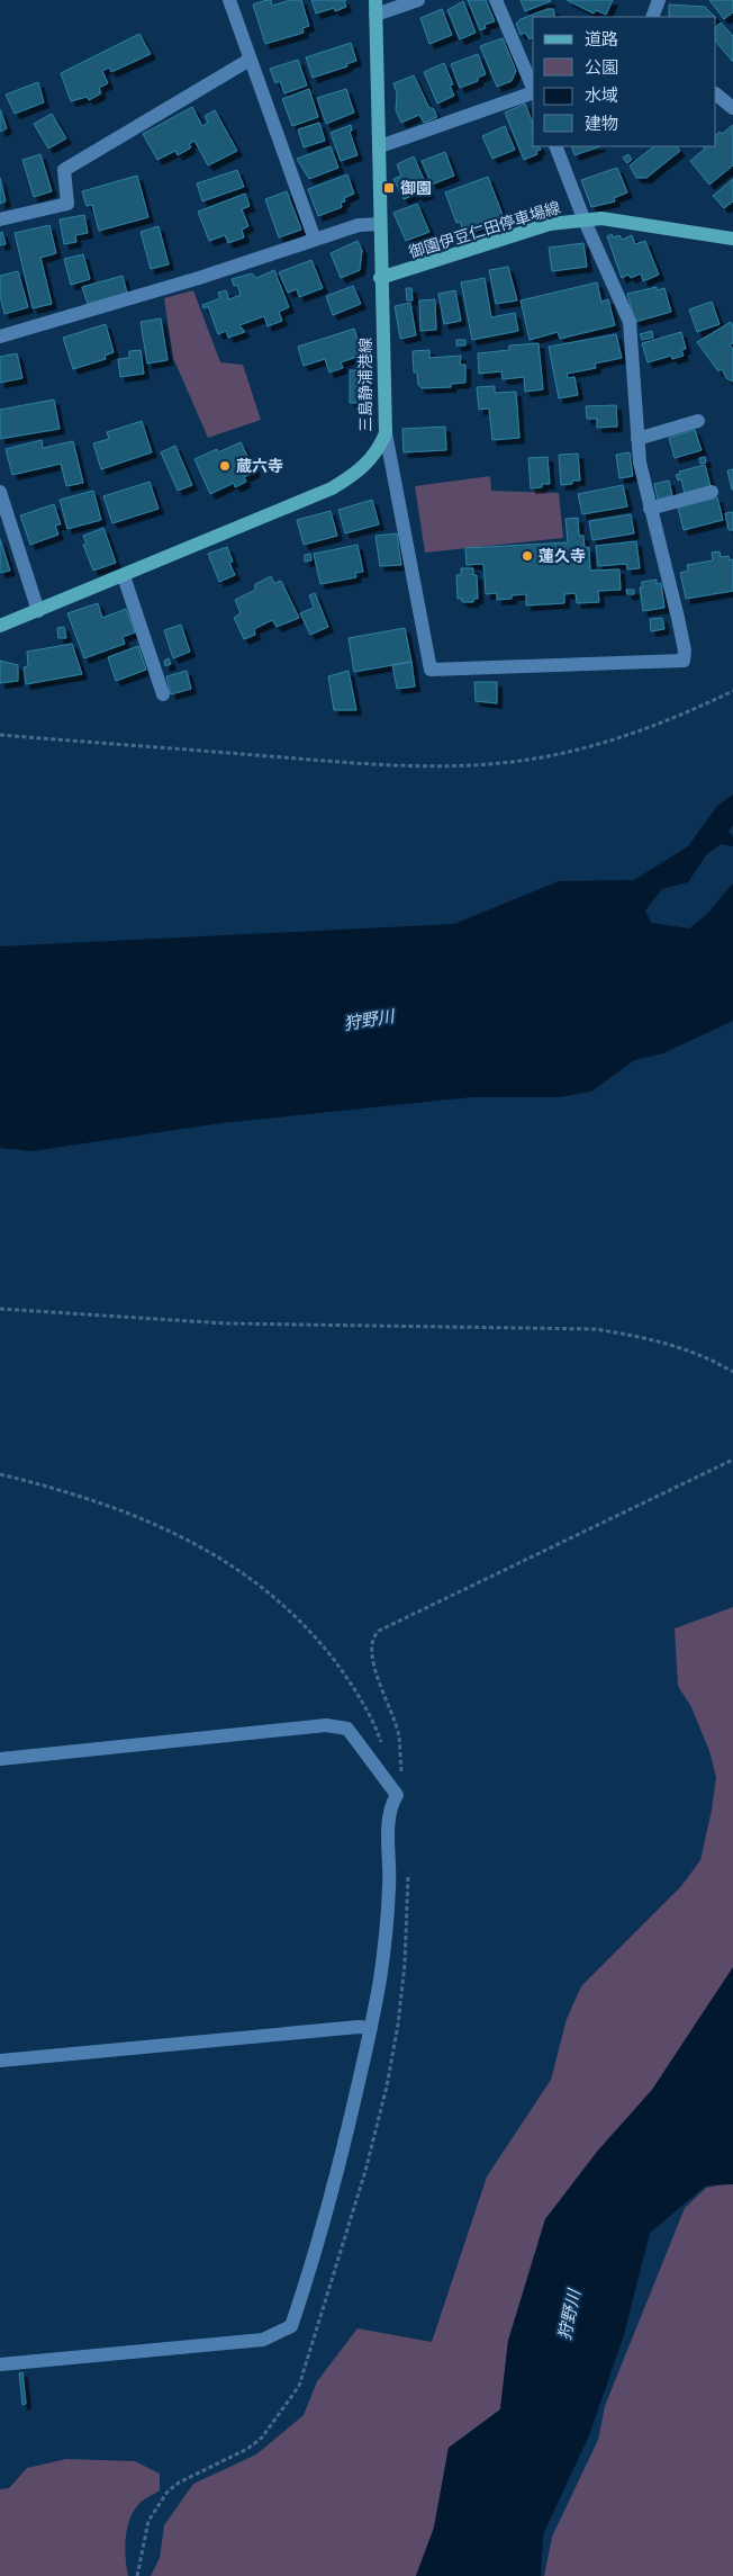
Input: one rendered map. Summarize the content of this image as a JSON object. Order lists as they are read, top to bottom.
{
  "streets": {
    "main road": ["御園伊豆仁田停車場線", "三島静浦港線"]
  },
  "crossings": [
    ["御園伊豆仁田停車場線", "三島静浦港線"]
  ],
  "water": ["狩野川"],
  "places": {
    "transit": ["御園"],
    "other": ["蔵六寺", "蓮久寺"]
  },
  "legend": [
    "道路",
    "公園",
    "水域",
    "建物"
  ]
}
